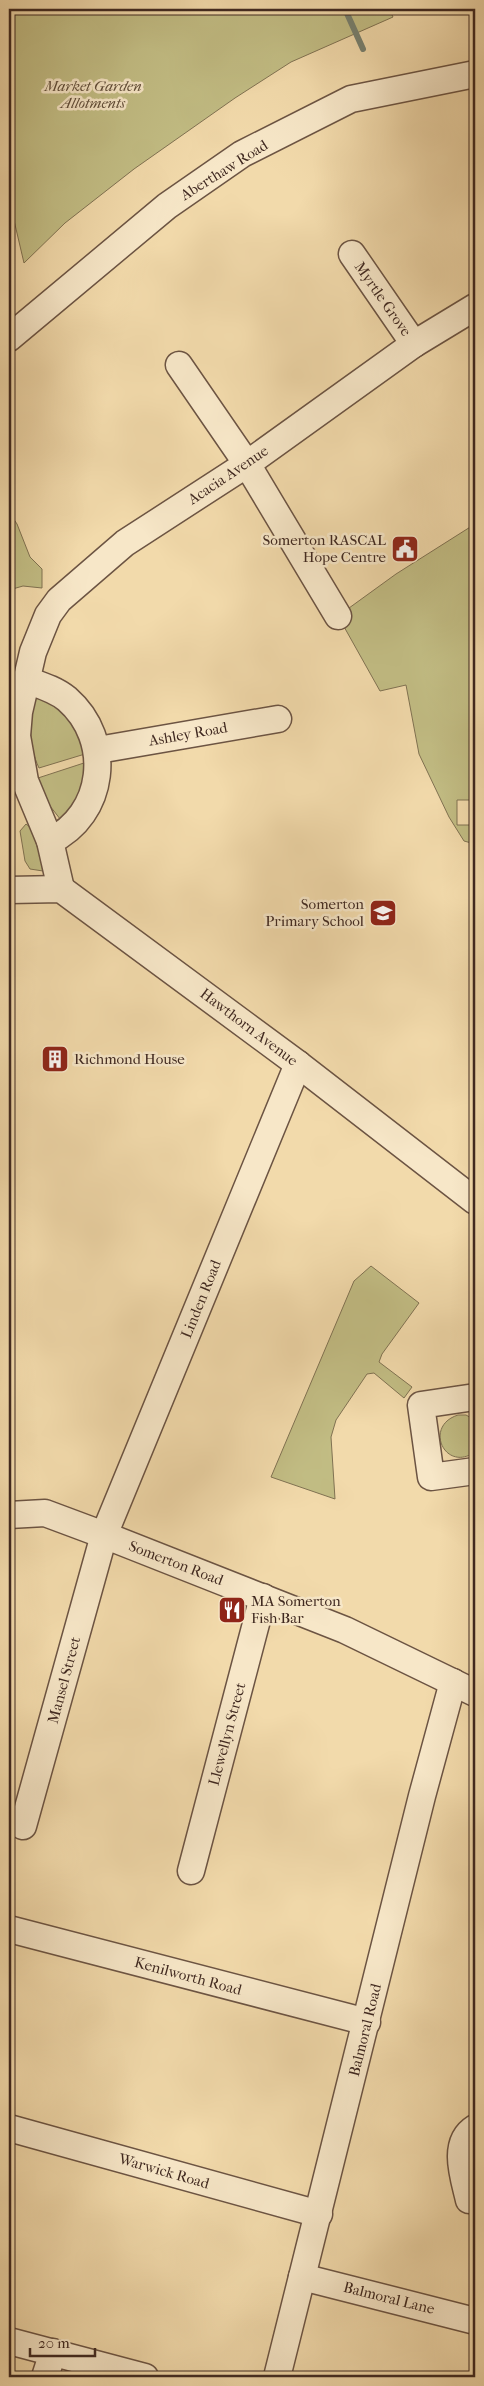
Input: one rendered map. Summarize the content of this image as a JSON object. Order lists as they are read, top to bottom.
{
  "streets": {
    "street": [
      "Aberthaw Road",
      "Myrtle Grove",
      "Acacia Avenue",
      "Ashley Road",
      "Hawthorn Avenue",
      "Linden Road",
      "Somerton Road",
      "Mansel Street",
      "Llewellyn Street",
      "Kenilworth Road",
      "Balmoral Road",
      "Warwick Road",
      "Balmoral Lane"
    ]
  },
  "crossings": [
    ["Myrtle Grove", "Acacia Avenue"],
    ["Acacia Avenue", "Hawthorn Avenue"],
    ["Hawthorn Avenue", "Linden Road"],
    ["Linden Road", "Somerton Road"],
    ["Linden Road", "Mansel Street"],
    ["Somerton Road", "Mansel Street"],
    ["Somerton Road", "Llewellyn Street"],
    ["Somerton Road", "Balmoral Road"],
    ["Kenilworth Road", "Balmoral Road"],
    ["Balmoral Road", "Warwick Road"],
    ["Balmoral Road", "Balmoral Lane"]
  ],
  "parks": ["Market Garden Allotments"],
  "places": {
    "public building": ["Somerton RASCAL Hope Centre"],
    "school or university": ["Somerton Primary School"],
    "building": ["Richmond House"],
    "restaurant": ["MA Somerton Fish Bar"]
  },
  "scale_bar": "20 m"
}
